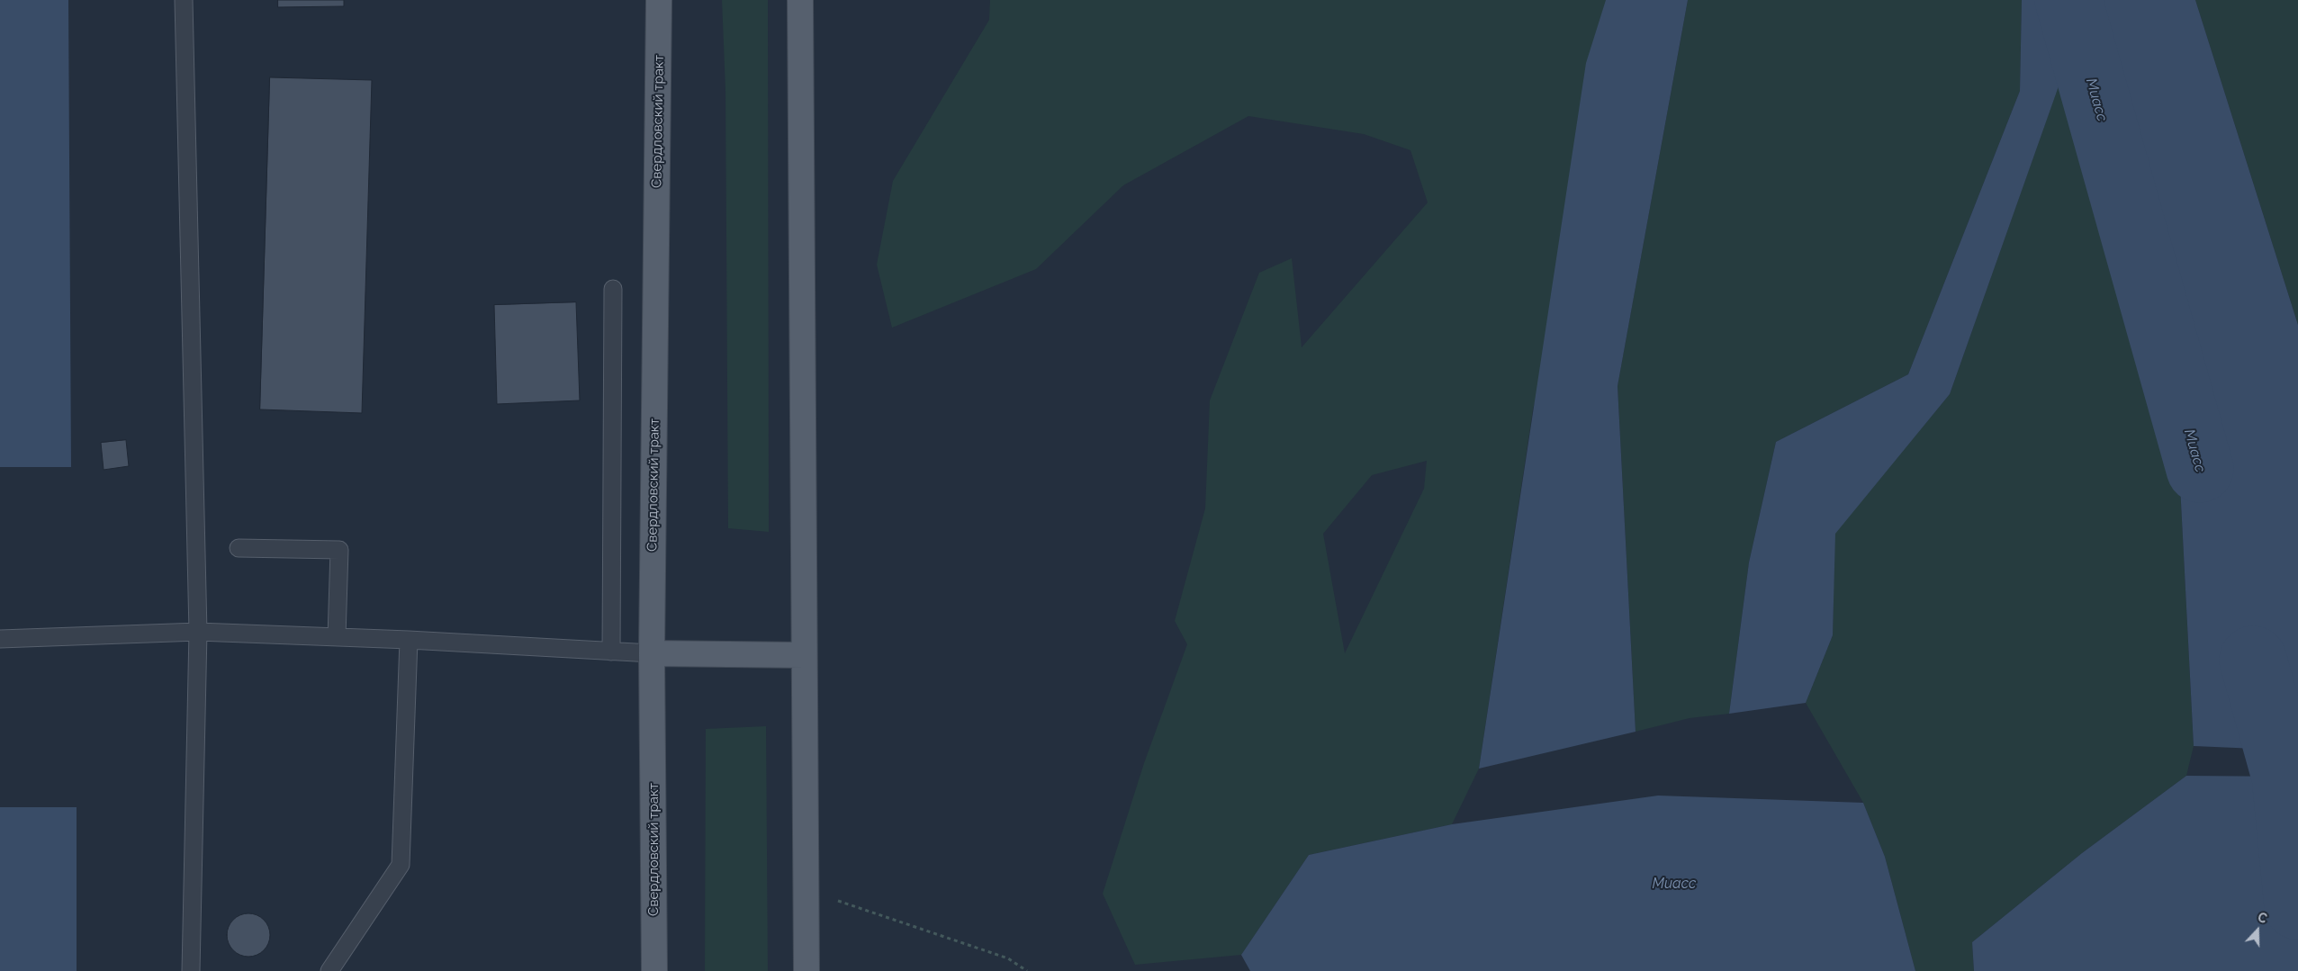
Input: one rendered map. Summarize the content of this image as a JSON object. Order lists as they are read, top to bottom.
{
  "streets": {
    "main road": ["Свердловский тракт"]
  },
  "water": ["Миасс"],
  "north": "top"
}
